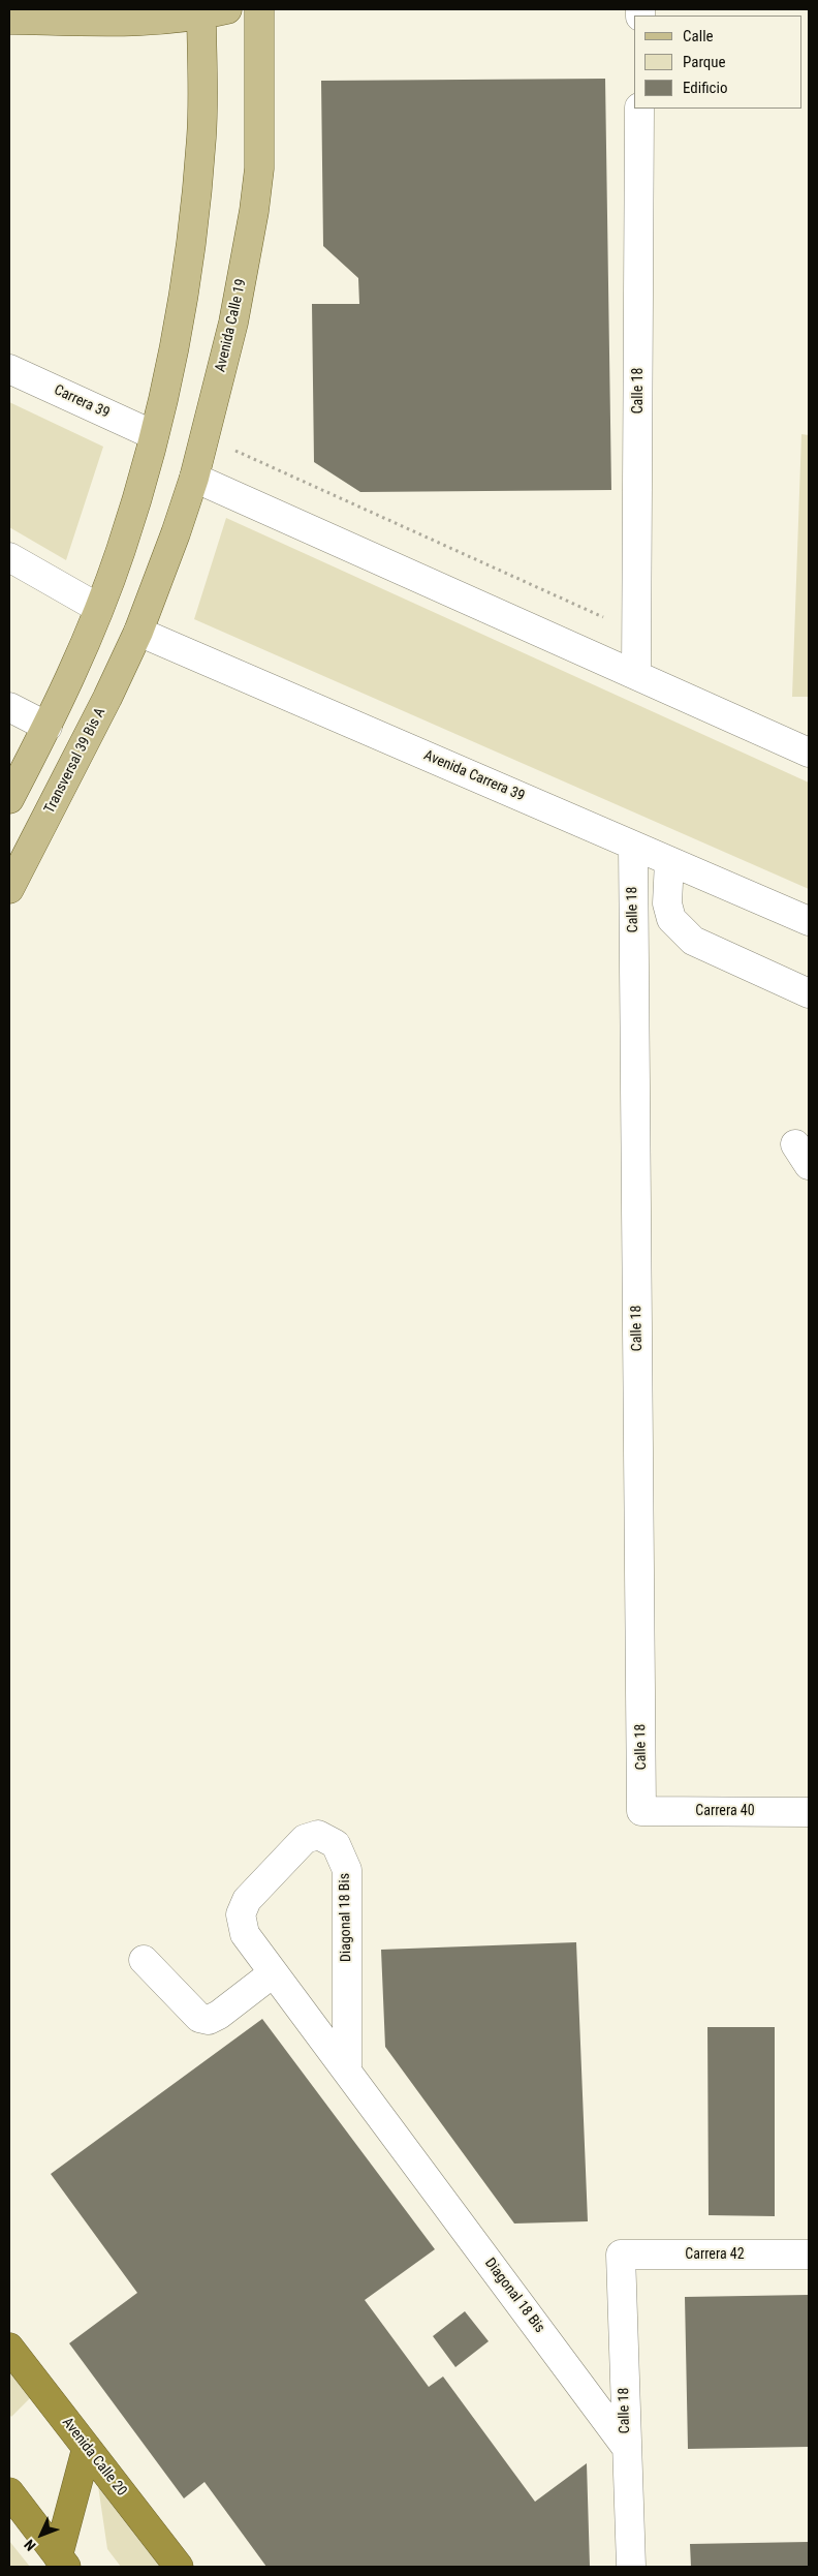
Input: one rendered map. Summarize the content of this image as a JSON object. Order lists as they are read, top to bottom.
{
  "streets": {
    "highway": ["Avenida Calle 20"],
    "main road": ["Avenida Calle 19", "Transversal 39 Bis A"],
    "street": [
      "Calle 18",
      "Carrera 39",
      "Avenida Carrera 39",
      "Carrera 40",
      "Diagonal 18 Bis",
      "Carrera 42"
    ]
  },
  "crossings": [
    ["Avenida Calle 19", "Transversal 39 Bis A"],
    ["Avenida Calle 19", "Avenida Carrera 39"],
    ["Calle 18", "Avenida Carrera 39"],
    ["Calle 18", "Carrera 40"],
    ["Calle 18", "Diagonal 18 Bis"],
    ["Calle 18", "Carrera 42"],
    ["Transversal 39 Bis A", "Avenida Carrera 39"]
  ],
  "legend": ["Calle", "Parque", "Edificio"],
  "north": "bottom left"
}
